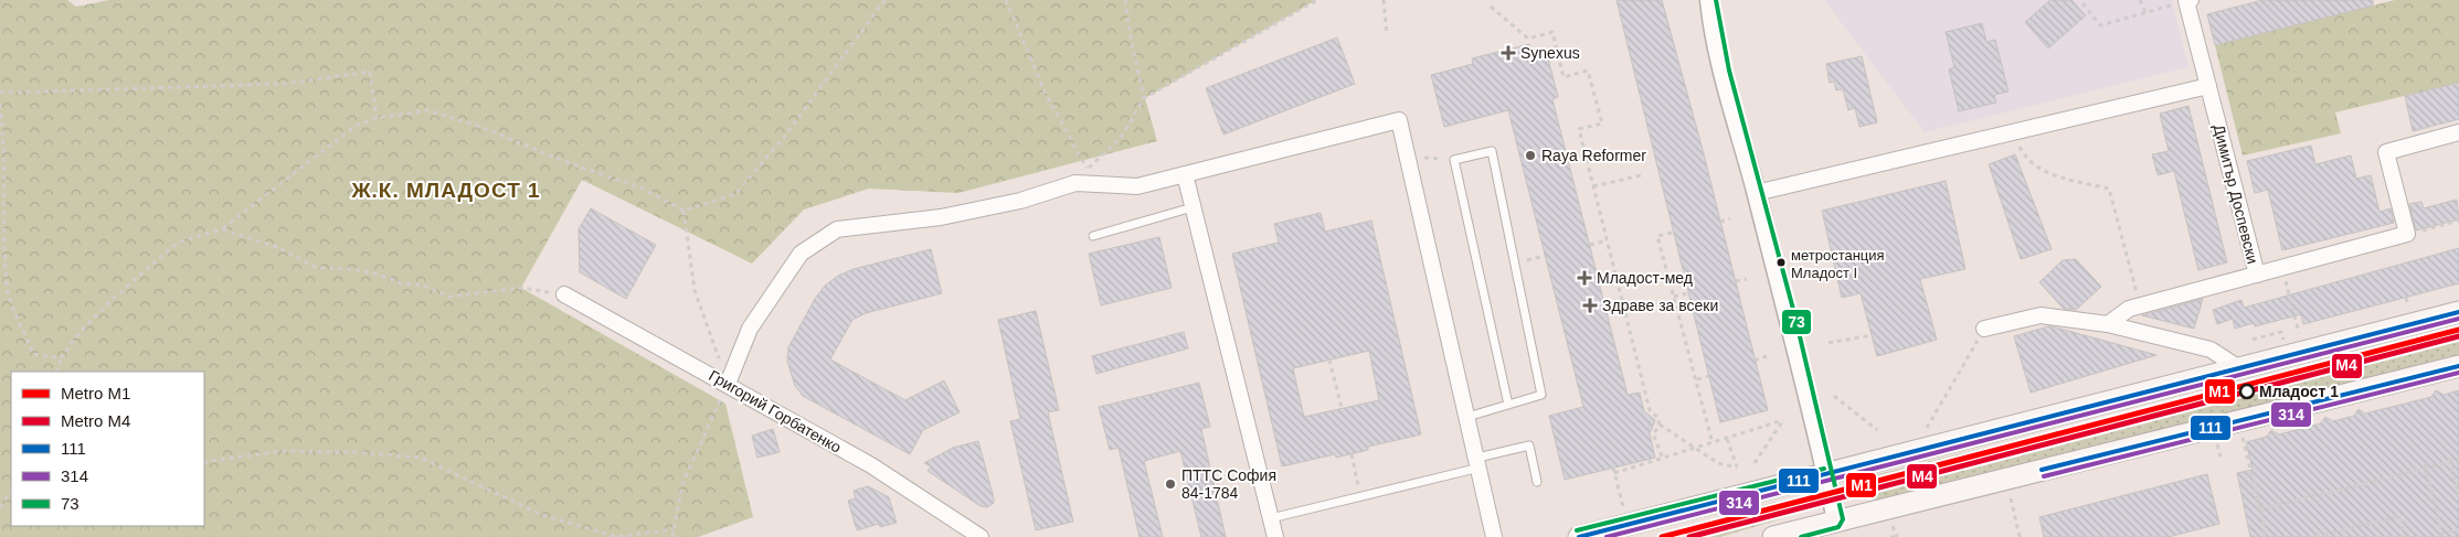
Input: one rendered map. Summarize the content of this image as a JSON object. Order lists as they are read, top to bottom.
{
  "streets": {
    "street": ["Димитър Доспевски", "Григорий Горбатенко"]
  },
  "districts": ["Ж.К. МЛАДОСТ 1"],
  "places": {
    "health": ["Synexus", "Младост-мед", "Здраве за всеки"],
    "other": [
      "Raya Reformer",
      "метростанция Младост I",
      "Младост 1",
      "ПТТС София 84-1784"
    ]
  },
  "lines": [
    "transit line 73",
    "transit line 111",
    "transit line 314",
    "metro line M1",
    "metro line M4"
  ],
  "legend": [
    "Metro M1",
    "Metro M4",
    "111",
    "314",
    "73"
  ]
}
